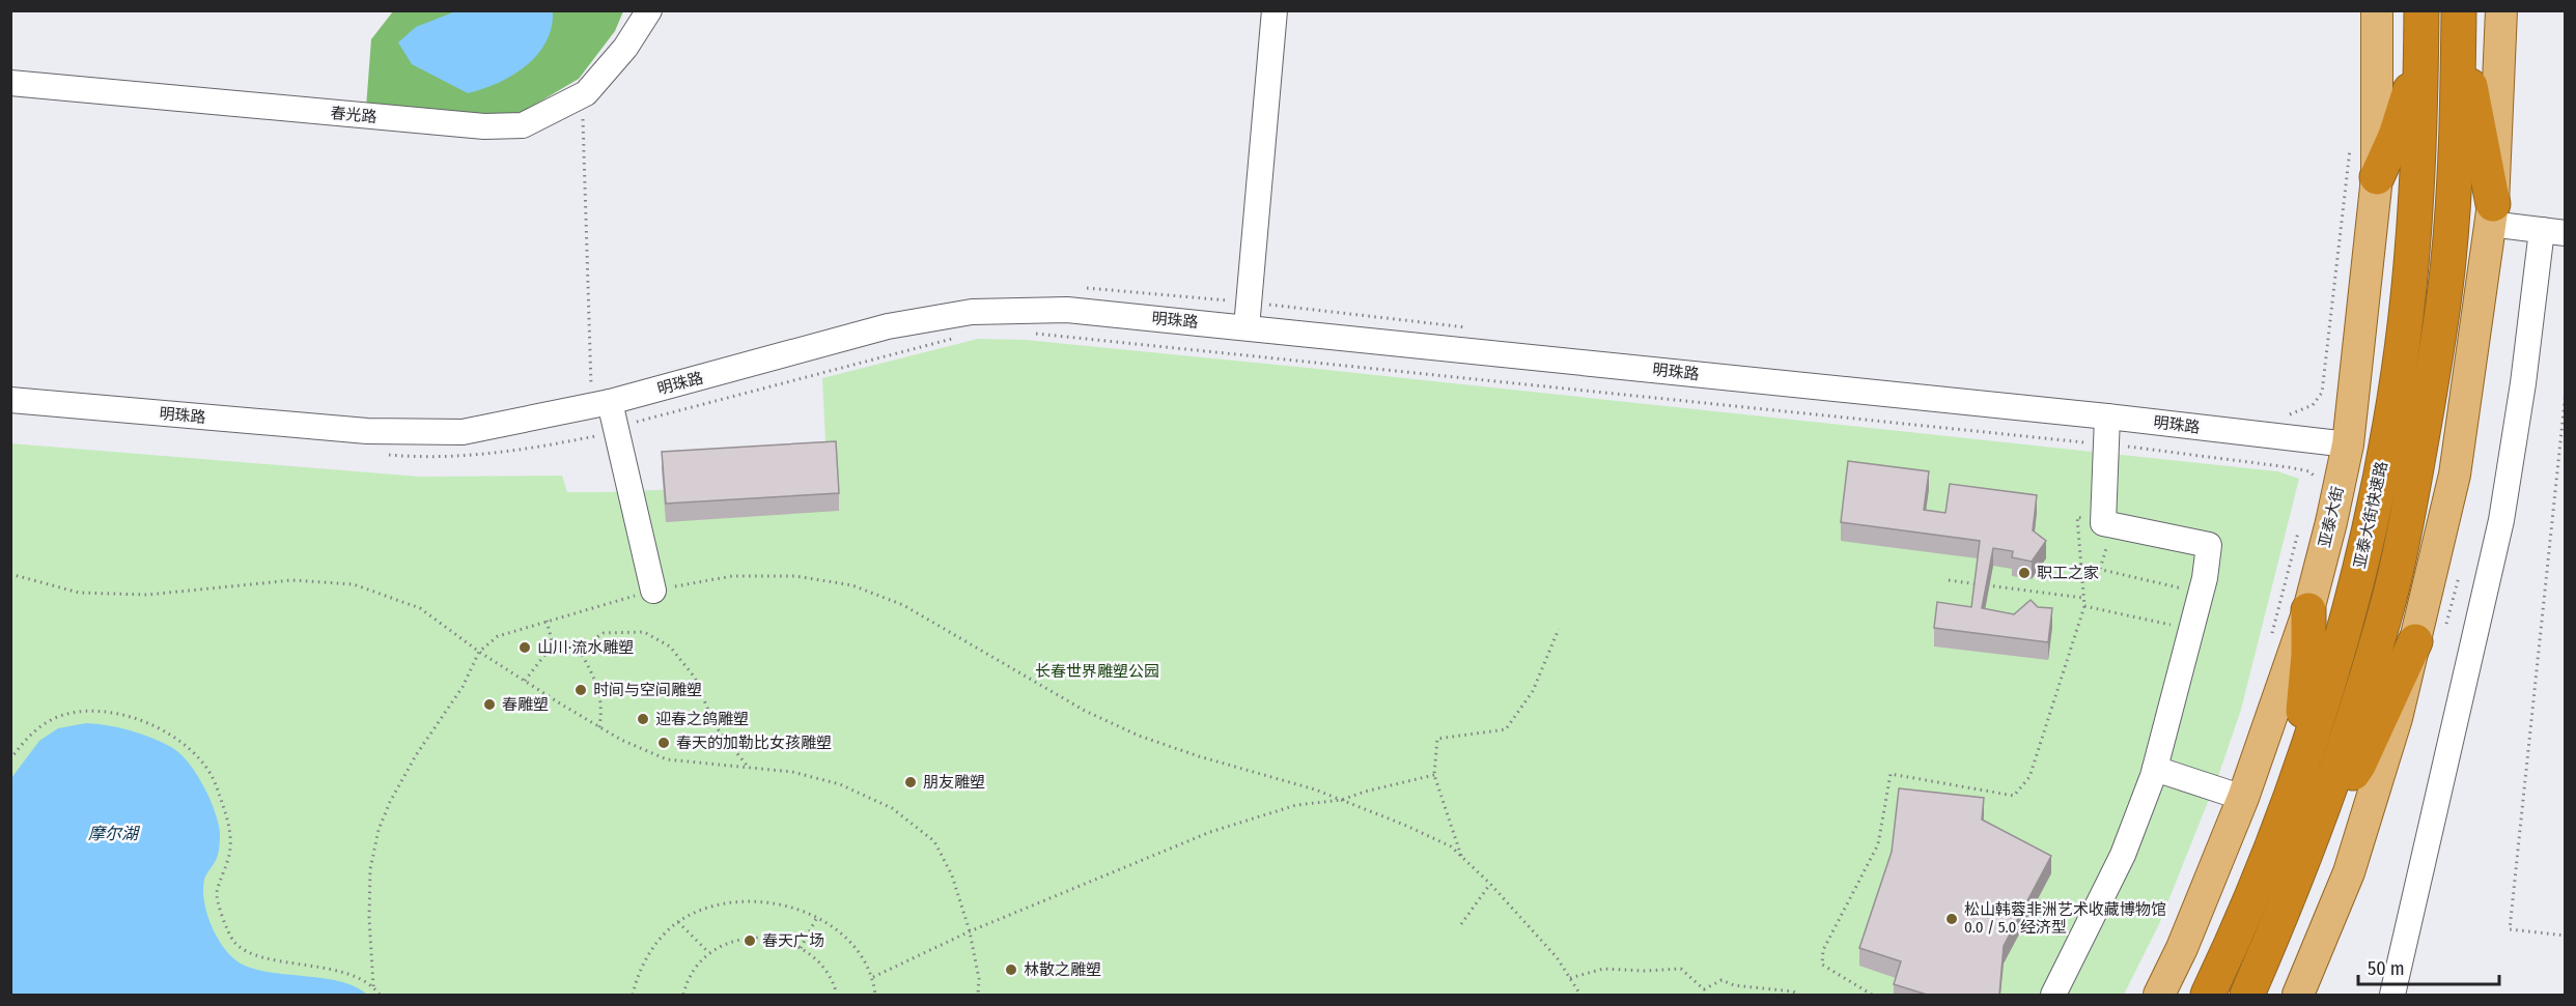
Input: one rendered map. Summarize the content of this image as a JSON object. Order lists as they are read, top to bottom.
{
  "streets": {
    "highway": ["亚泰大街快速路"],
    "main road": ["亚泰大街"],
    "street": ["春光路", "明珠路"]
  },
  "crossings": [
    ["明珠路", "亚泰大街"]
  ],
  "water": ["摩尔湖"],
  "parks": ["长春世界雕塑公园"],
  "places": [
    "职工之家",
    "山川·流水雕塑",
    "时间与空间雕塑",
    "春雕塑",
    "迎春之鸽雕塑",
    "春天的加勒比女孩雕塑",
    "朋友雕塑",
    "松山韩蓉非洲艺术收藏博物馆 0.0 / 5.0 经济型",
    "春天广场",
    "林散之雕塑"
  ],
  "scale_bar": "50 m"
}
